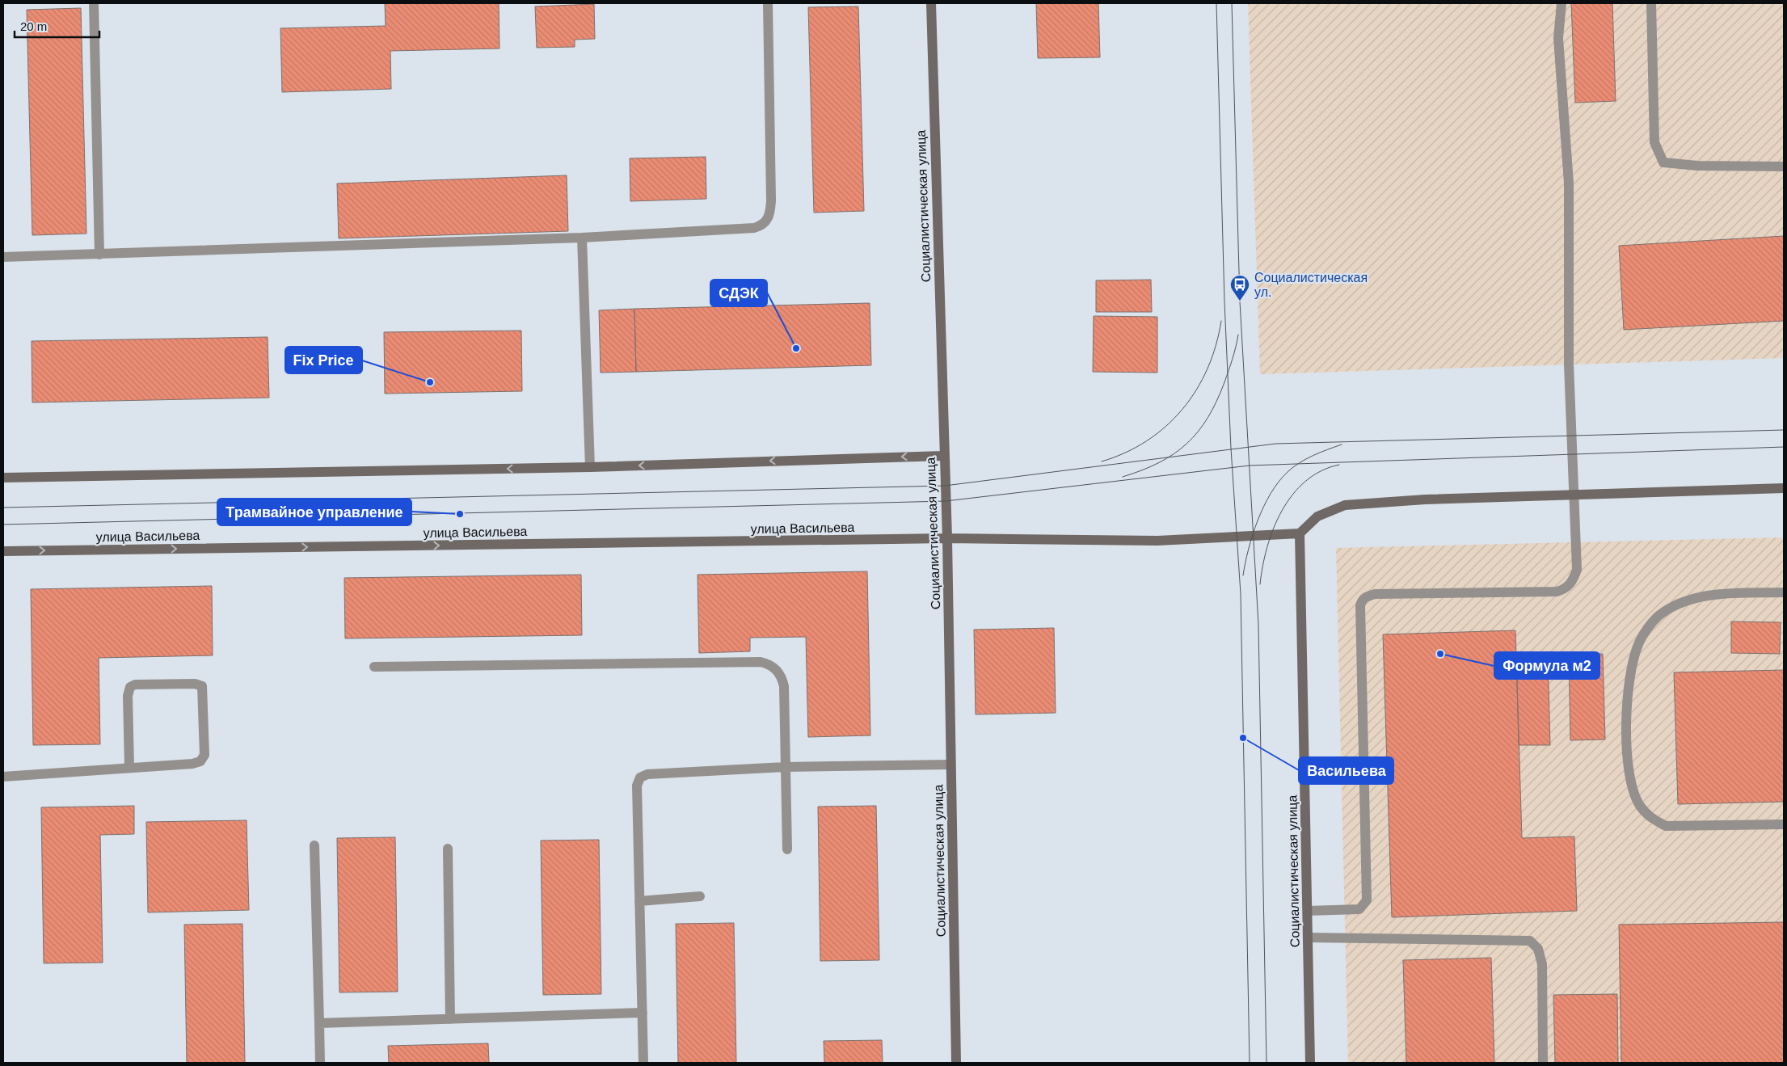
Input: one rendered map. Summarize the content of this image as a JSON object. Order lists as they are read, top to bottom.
{
  "streets": {
    "main road": ["Социалистическая улица", "улица Васильева"]
  },
  "crossings": [
    ["Социалистическая улица", "улица Васильева"]
  ],
  "places": {
    "bus stop": ["Социалистическая ул."],
    "other": [
      "СДЭК",
      "Fix Price",
      "Трамвайное управление",
      "Формула м2",
      "Васильева"
    ]
  },
  "scale_bar": "20 m"
}
